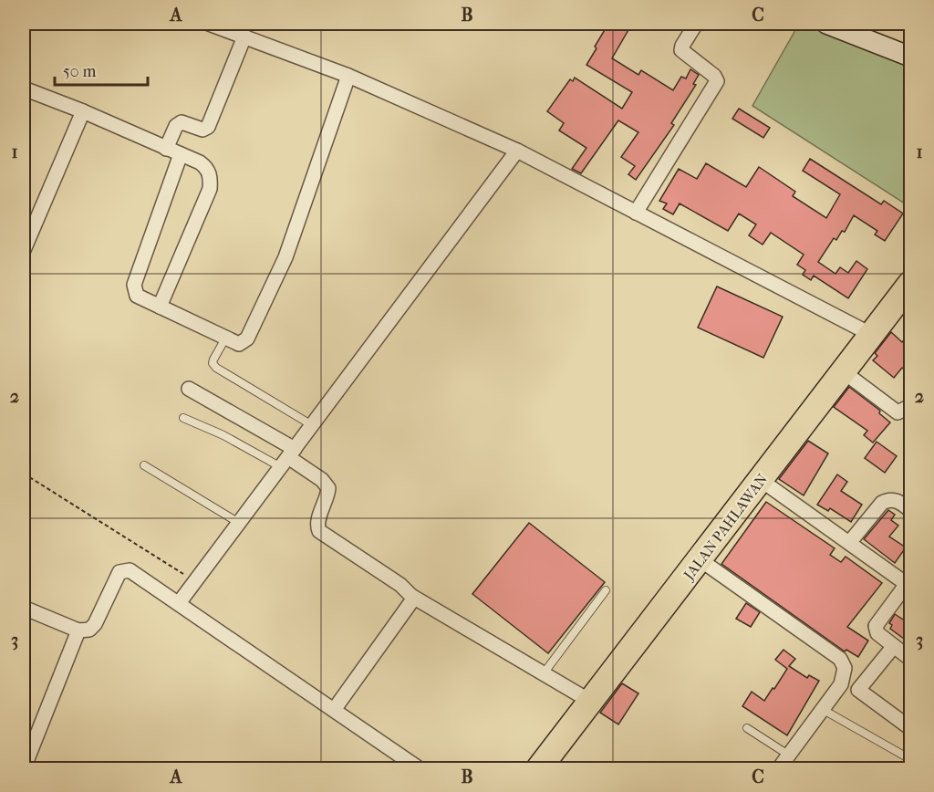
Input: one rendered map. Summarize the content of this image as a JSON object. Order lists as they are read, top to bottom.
{
  "streets": {
    "highway": ["JALAN PAHLAWAN"]
  },
  "scale_bar": "50 m",
  "grid": {
    "columns": ["A", "B", "C"],
    "rows": ["1", "2", "3"]
  }
}
